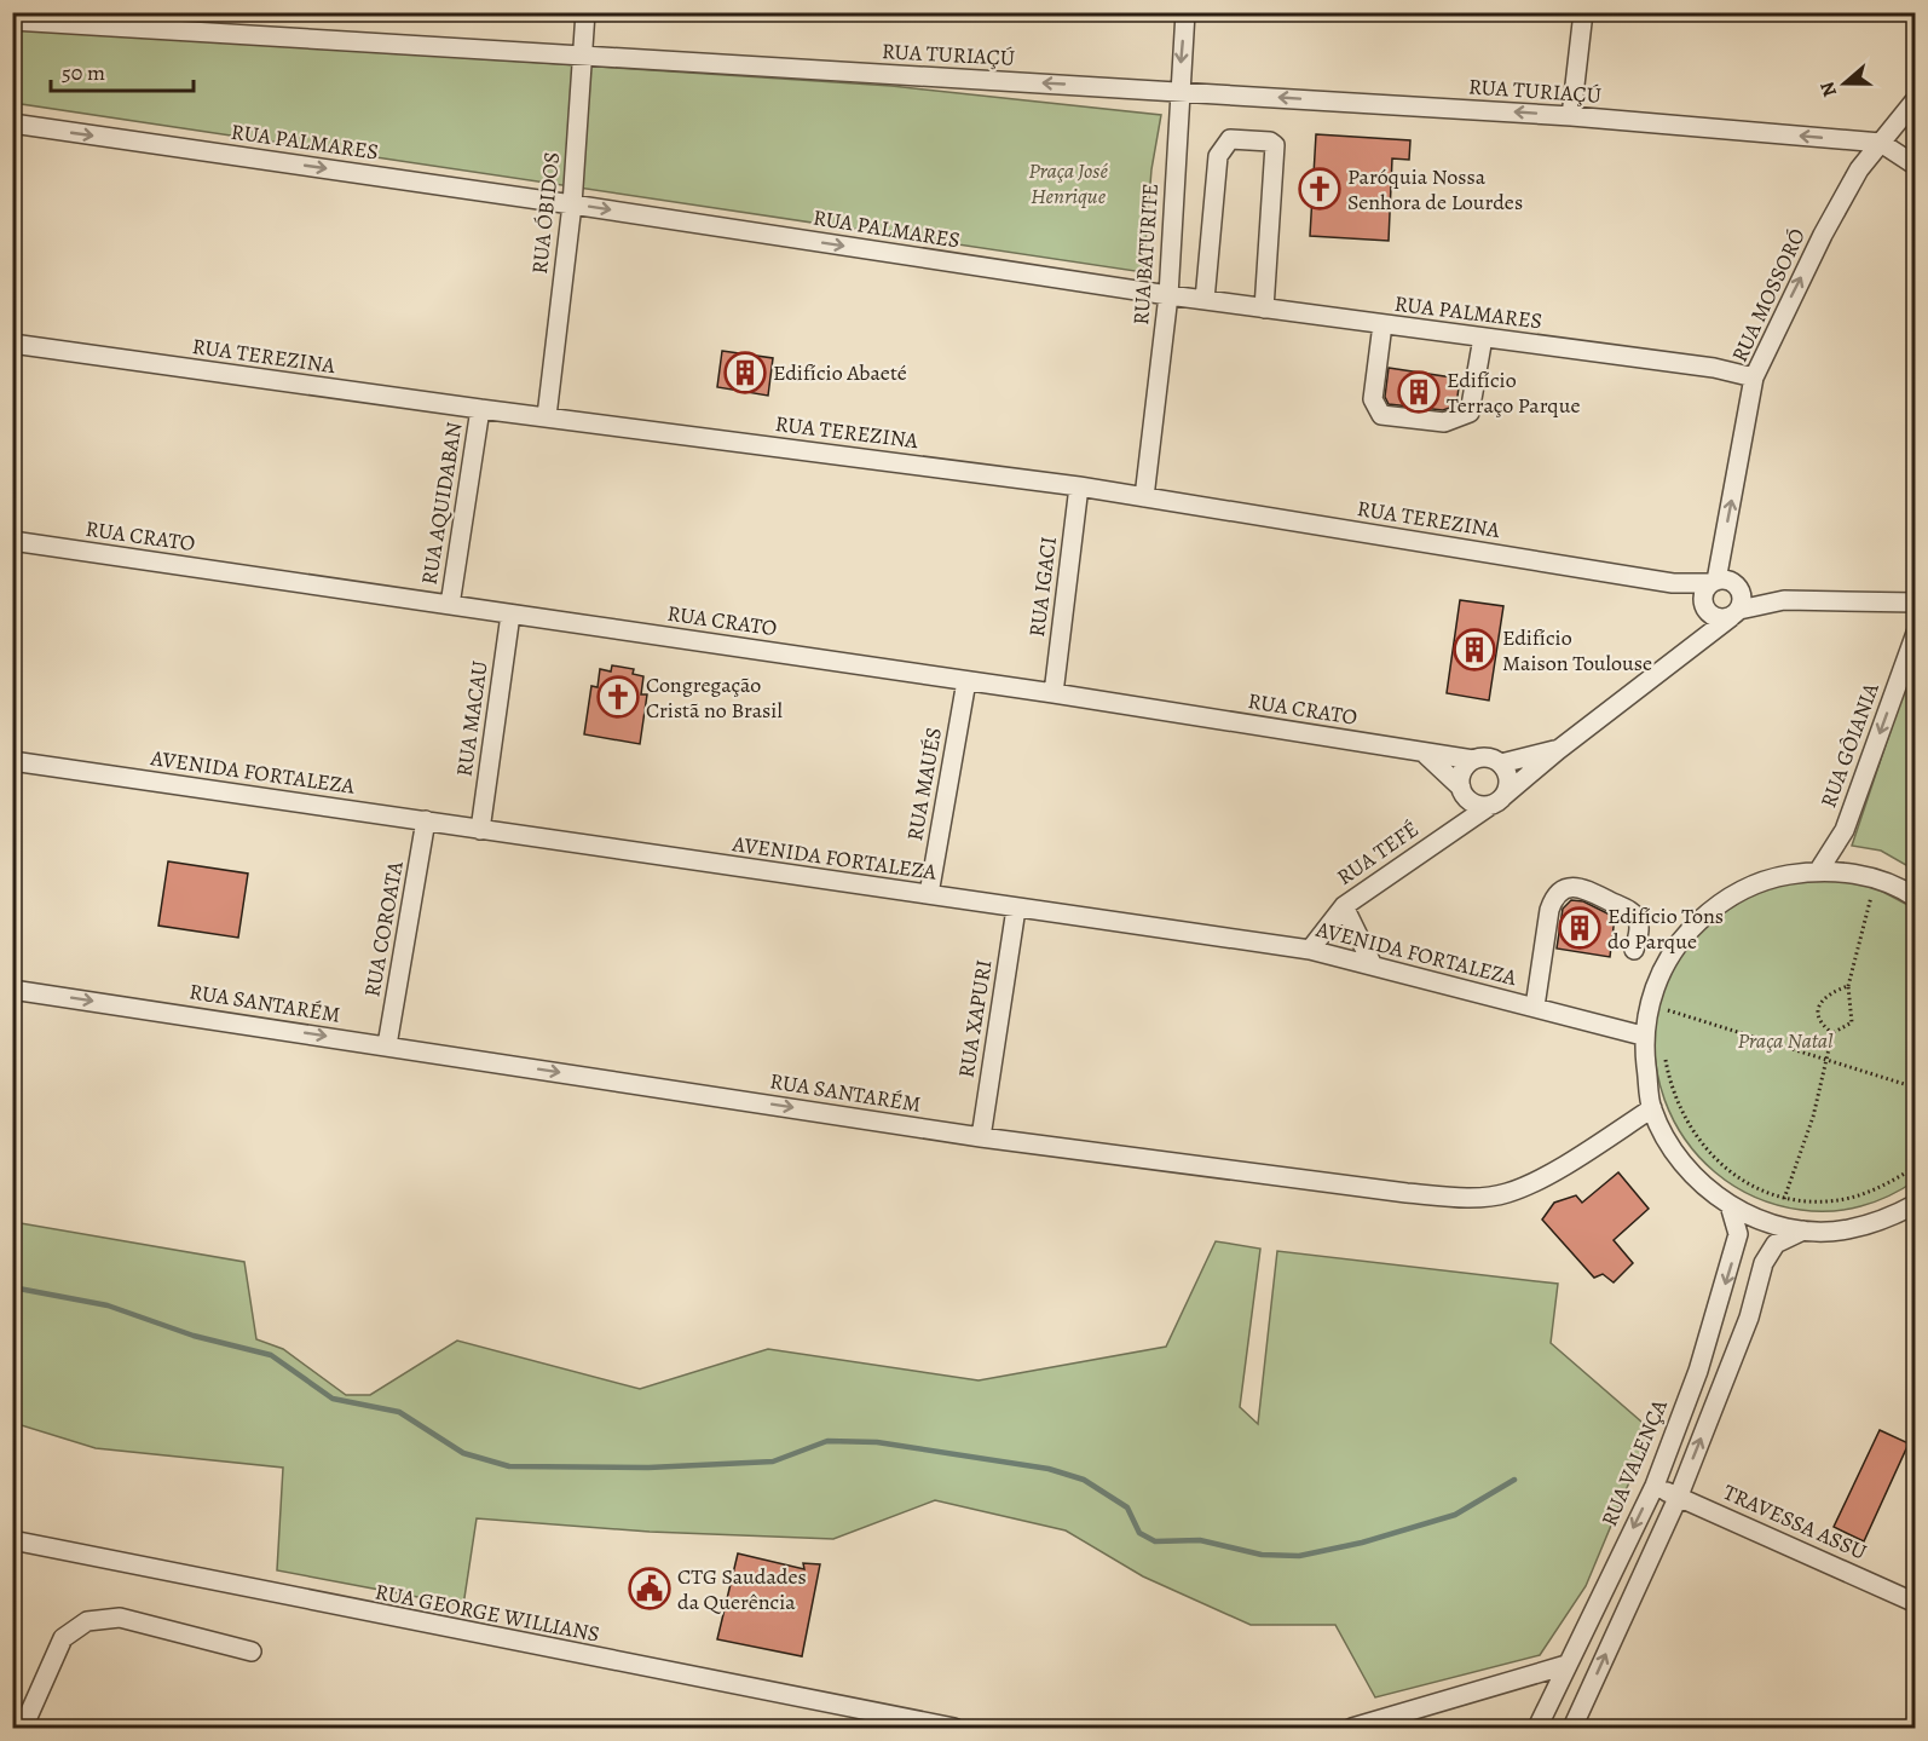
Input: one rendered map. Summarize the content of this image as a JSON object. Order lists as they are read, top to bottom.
{
  "streets": {
    "street": [
      "RUA TURIAÇÚ",
      "RUA PALMARES",
      "RUA ÓBIDOS",
      "RUA BATURITE",
      "RUA MOSSORÓ",
      "RUA TEREZINA",
      "RUA AQUIDABAN",
      "RUA CRATO",
      "RUA IGACI",
      "RUA MACAU",
      "RUA GÔIANIA",
      "AVENIDA FORTALEZA",
      "RUA MAUÉS",
      "RUA TEFÉ",
      "RUA COROATA",
      "RUA SANTARÉM",
      "RUA XAPURI",
      "RUA VALENÇA",
      "TRAVESSA ASSU",
      "RUA GEORGE WILLIANS"
    ]
  },
  "crossings": [
    ["RUA TURIAÇÚ", "RUA ÓBIDOS"],
    ["RUA TURIAÇÚ", "RUA BATURITE"],
    ["RUA TURIAÇÚ", "RUA MOSSORÓ"],
    ["RUA PALMARES", "RUA ÓBIDOS"],
    ["RUA PALMARES", "RUA BATURITE"],
    ["RUA PALMARES", "RUA MOSSORÓ"],
    ["RUA ÓBIDOS", "RUA TEREZINA"],
    ["RUA BATURITE", "RUA TEREZINA"],
    ["RUA MOSSORÓ", "RUA TEREZINA"],
    ["RUA MOSSORÓ", "RUA TEFÉ"],
    ["RUA TEREZINA", "RUA AQUIDABAN"],
    ["RUA TEREZINA", "RUA IGACI"],
    ["RUA TEREZINA", "RUA TEFÉ"],
    ["RUA AQUIDABAN", "RUA CRATO"],
    ["RUA CRATO", "RUA IGACI"],
    ["RUA CRATO", "RUA MACAU"],
    ["RUA CRATO", "RUA MAUÉS"],
    ["RUA CRATO", "RUA TEFÉ"],
    ["RUA MACAU", "AVENIDA FORTALEZA"],
    ["AVENIDA FORTALEZA", "RUA MAUÉS"],
    ["AVENIDA FORTALEZA", "RUA TEFÉ"],
    ["AVENIDA FORTALEZA", "RUA COROATA"],
    ["AVENIDA FORTALEZA", "RUA XAPURI"],
    ["RUA COROATA", "RUA SANTARÉM"],
    ["RUA SANTARÉM", "RUA XAPURI"],
    ["RUA VALENÇA", "TRAVESSA ASSU"]
  ],
  "one_way": [
    "RUA TURIAÇÚ",
    "RUA PALMARES",
    "RUA MOSSORÓ",
    "RUA GÔIANIA",
    "RUA SANTARÉM"
  ],
  "parks": ["Praça José Henrique", "Praça Natal"],
  "places": {
    "church": ["Paróquia Nossa Senhora de Lourdes", "Congregação Cristã no Brasil"],
    "building": [
      "Edifício Abaeté",
      "Edifício Terraço Parque",
      "Edifício Maison Toulouse",
      "Edifício Tons do Parque"
    ],
    "public building": ["CTG Saudades da Querência"]
  },
  "scale_bar": "50 m",
  "north": "left"
}
